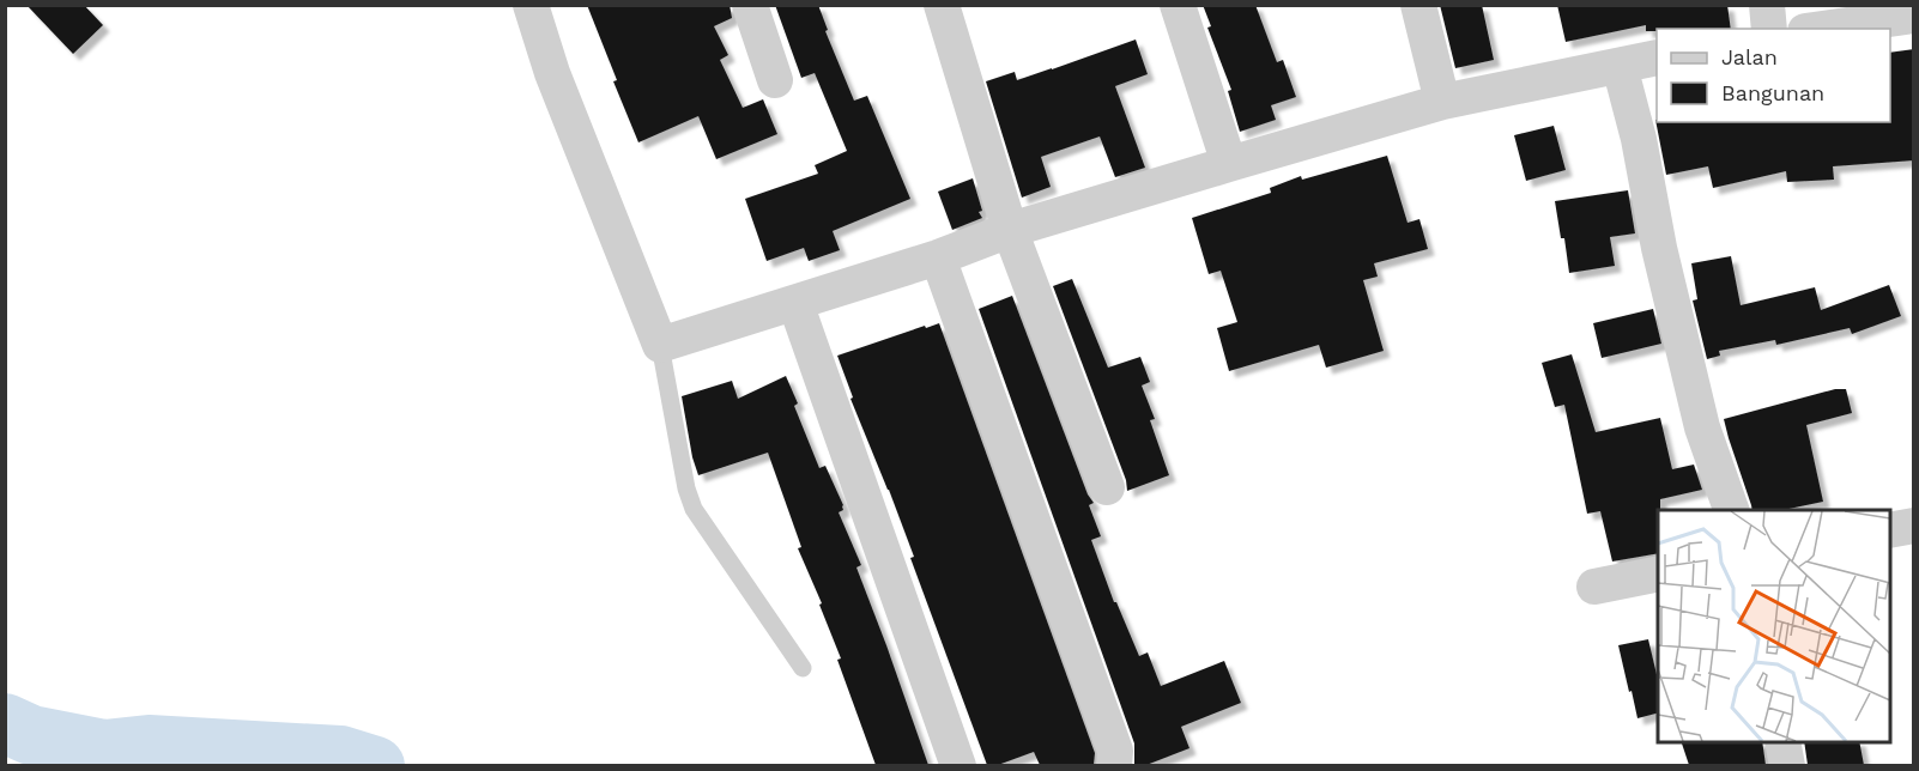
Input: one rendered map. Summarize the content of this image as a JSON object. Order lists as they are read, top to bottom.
{
  "legend": ["Jalan", "Bangunan"]
}
